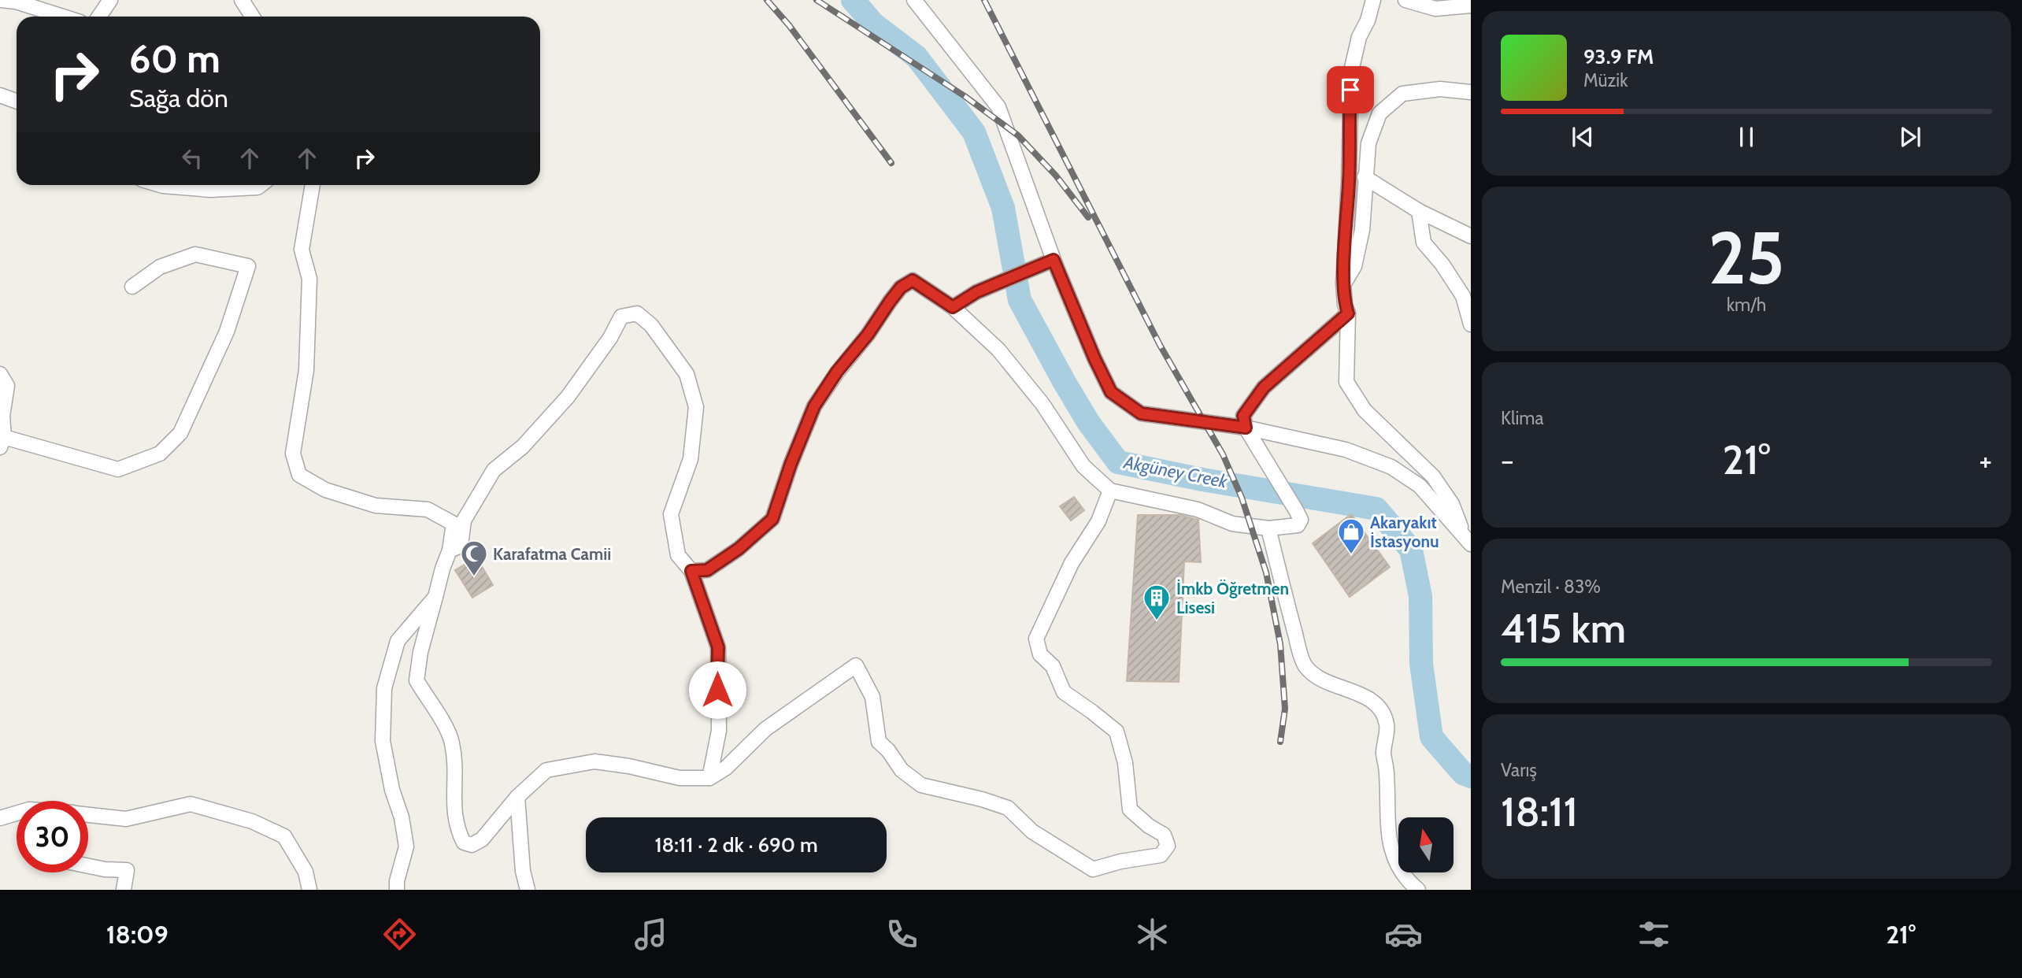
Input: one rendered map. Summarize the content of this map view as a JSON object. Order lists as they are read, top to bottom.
{
  "water": ["Akgüney Creek"],
  "places": {
    "shop": ["Akaryakıt İstasyonu"],
    "mosque": ["Karafatma Camii"],
    "building": ["İmkb Öğretmen Lisesi"]
  },
  "north": "top",
  "page": {
    "turn": ["60 m", "Sağa dön"],
    "song": ["93.9 FM", "Müzik"],
    "tile": [
      ["25", "km/h"],
      "Klima",
      ["Menzil · 83%", "415 km"],
      ["Varış", "18:11"]
    ],
    "heat": ["−", "21°", "+"],
    "limit": "30",
    "trip": "18:11 · 2 dk · 690 m",
    "tabs": ["18:09", "21°"]
  }
}
